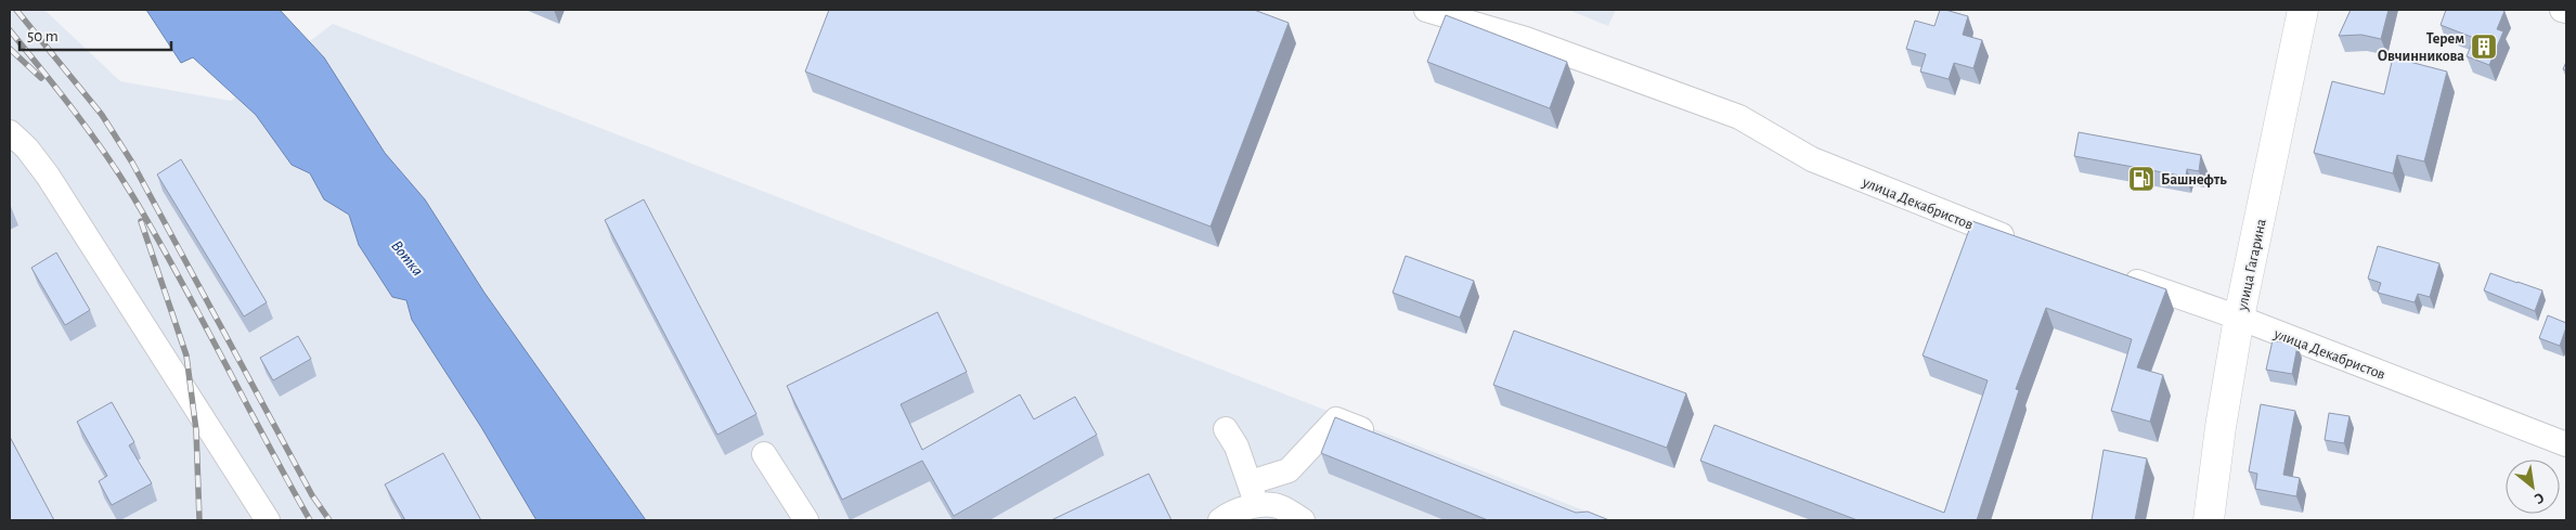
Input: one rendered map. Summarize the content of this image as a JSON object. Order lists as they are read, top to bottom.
{
  "streets": {
    "main road": ["улица Гагарина"],
    "street": ["улица Декабристов"]
  },
  "crossings": [
    ["улица Декабристов", "улица Гагарина"]
  ],
  "water": ["Вотка"],
  "places": {
    "building": ["Терем Овчинникова"],
    "fuel station": ["Башнефть"]
  },
  "scale_bar": "50 m",
  "north": "bottom right"
}
